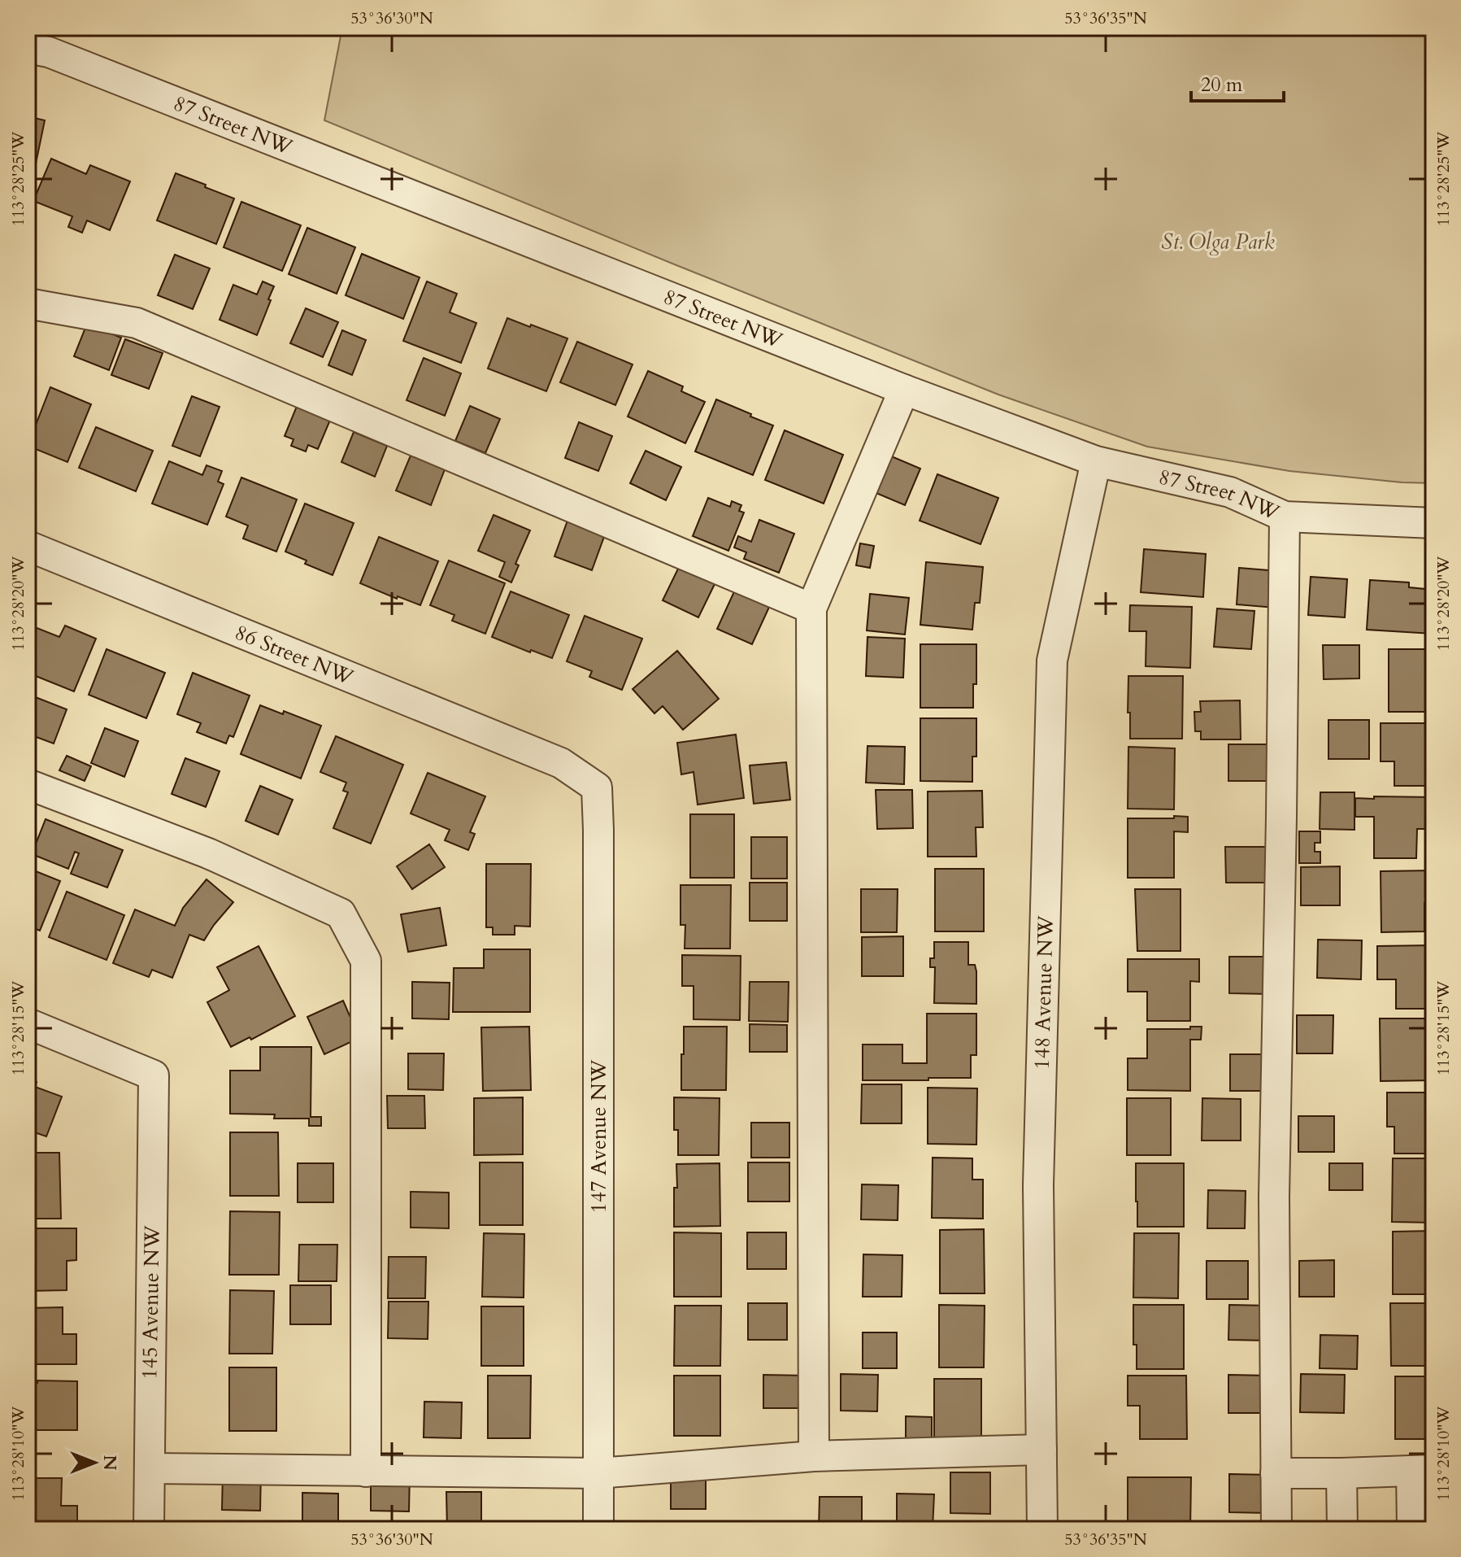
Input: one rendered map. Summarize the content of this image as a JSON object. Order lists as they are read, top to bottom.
{
  "streets": {
    "street": [
      "87 Street NW",
      "86 Street NW",
      "148 Avenue NW",
      "147 Avenue NW",
      "145 Avenue NW"
    ]
  },
  "crossings": [
    ["87 Street NW", "148 Avenue NW"],
    ["86 Street NW", "147 Avenue NW"]
  ],
  "parks": ["St. Olga Park"],
  "scale_bar": "20 m",
  "north": "right",
  "coordinates": [
    "53°36'30\"N",
    "53°36'35\"N",
    "113°28'25\"W",
    "113°28'20\"W",
    "113°28'15\"W",
    "113°28'10\"W"
  ]
}
